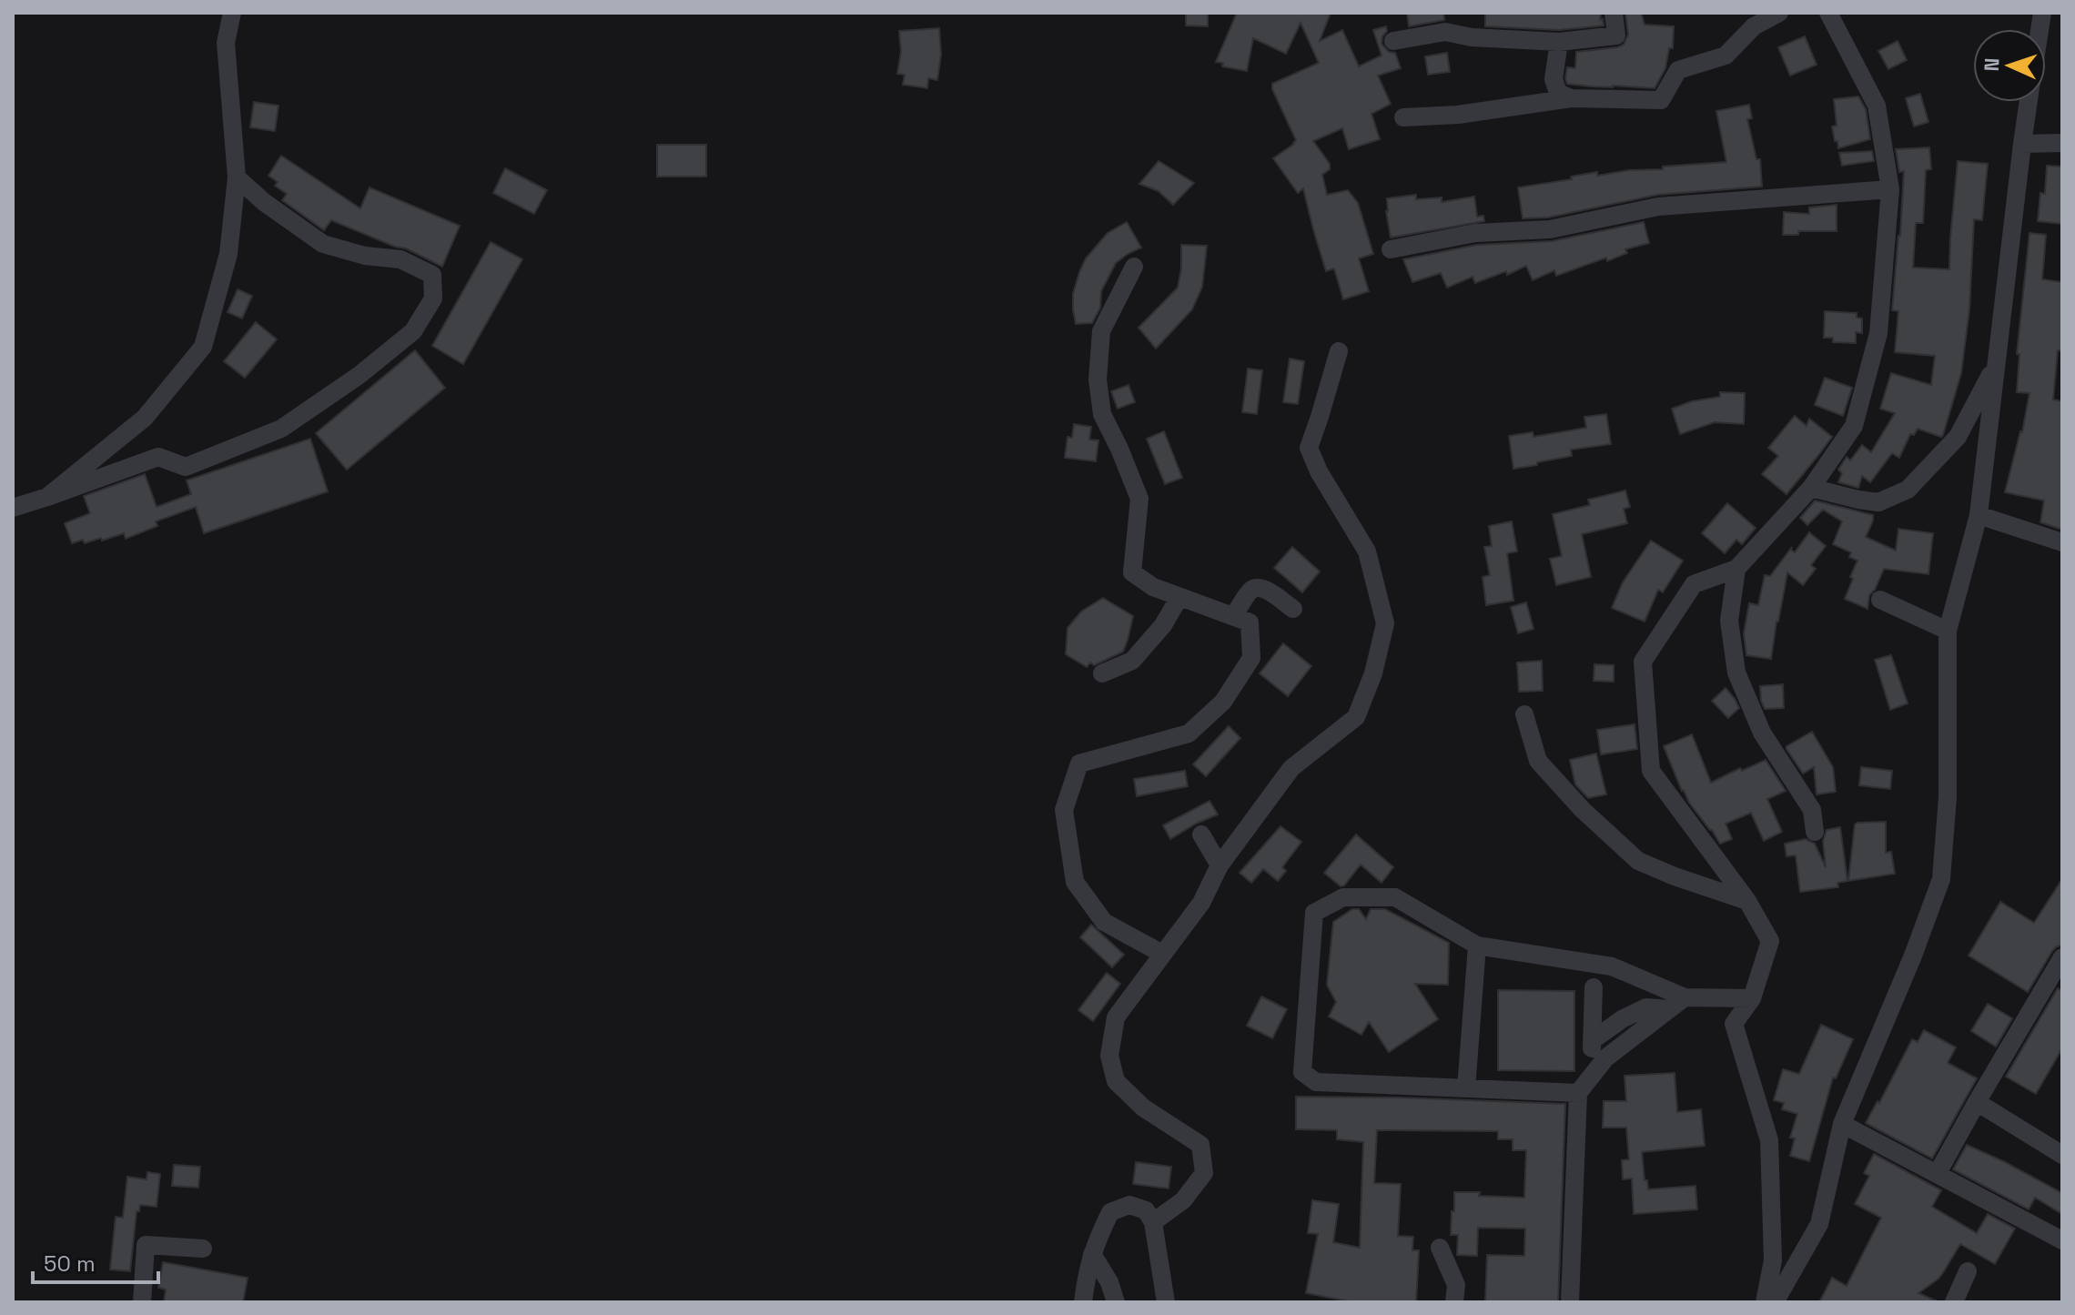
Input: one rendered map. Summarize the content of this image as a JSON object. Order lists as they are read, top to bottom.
{
  "scale_bar": "50 m",
  "north": "left"
}
